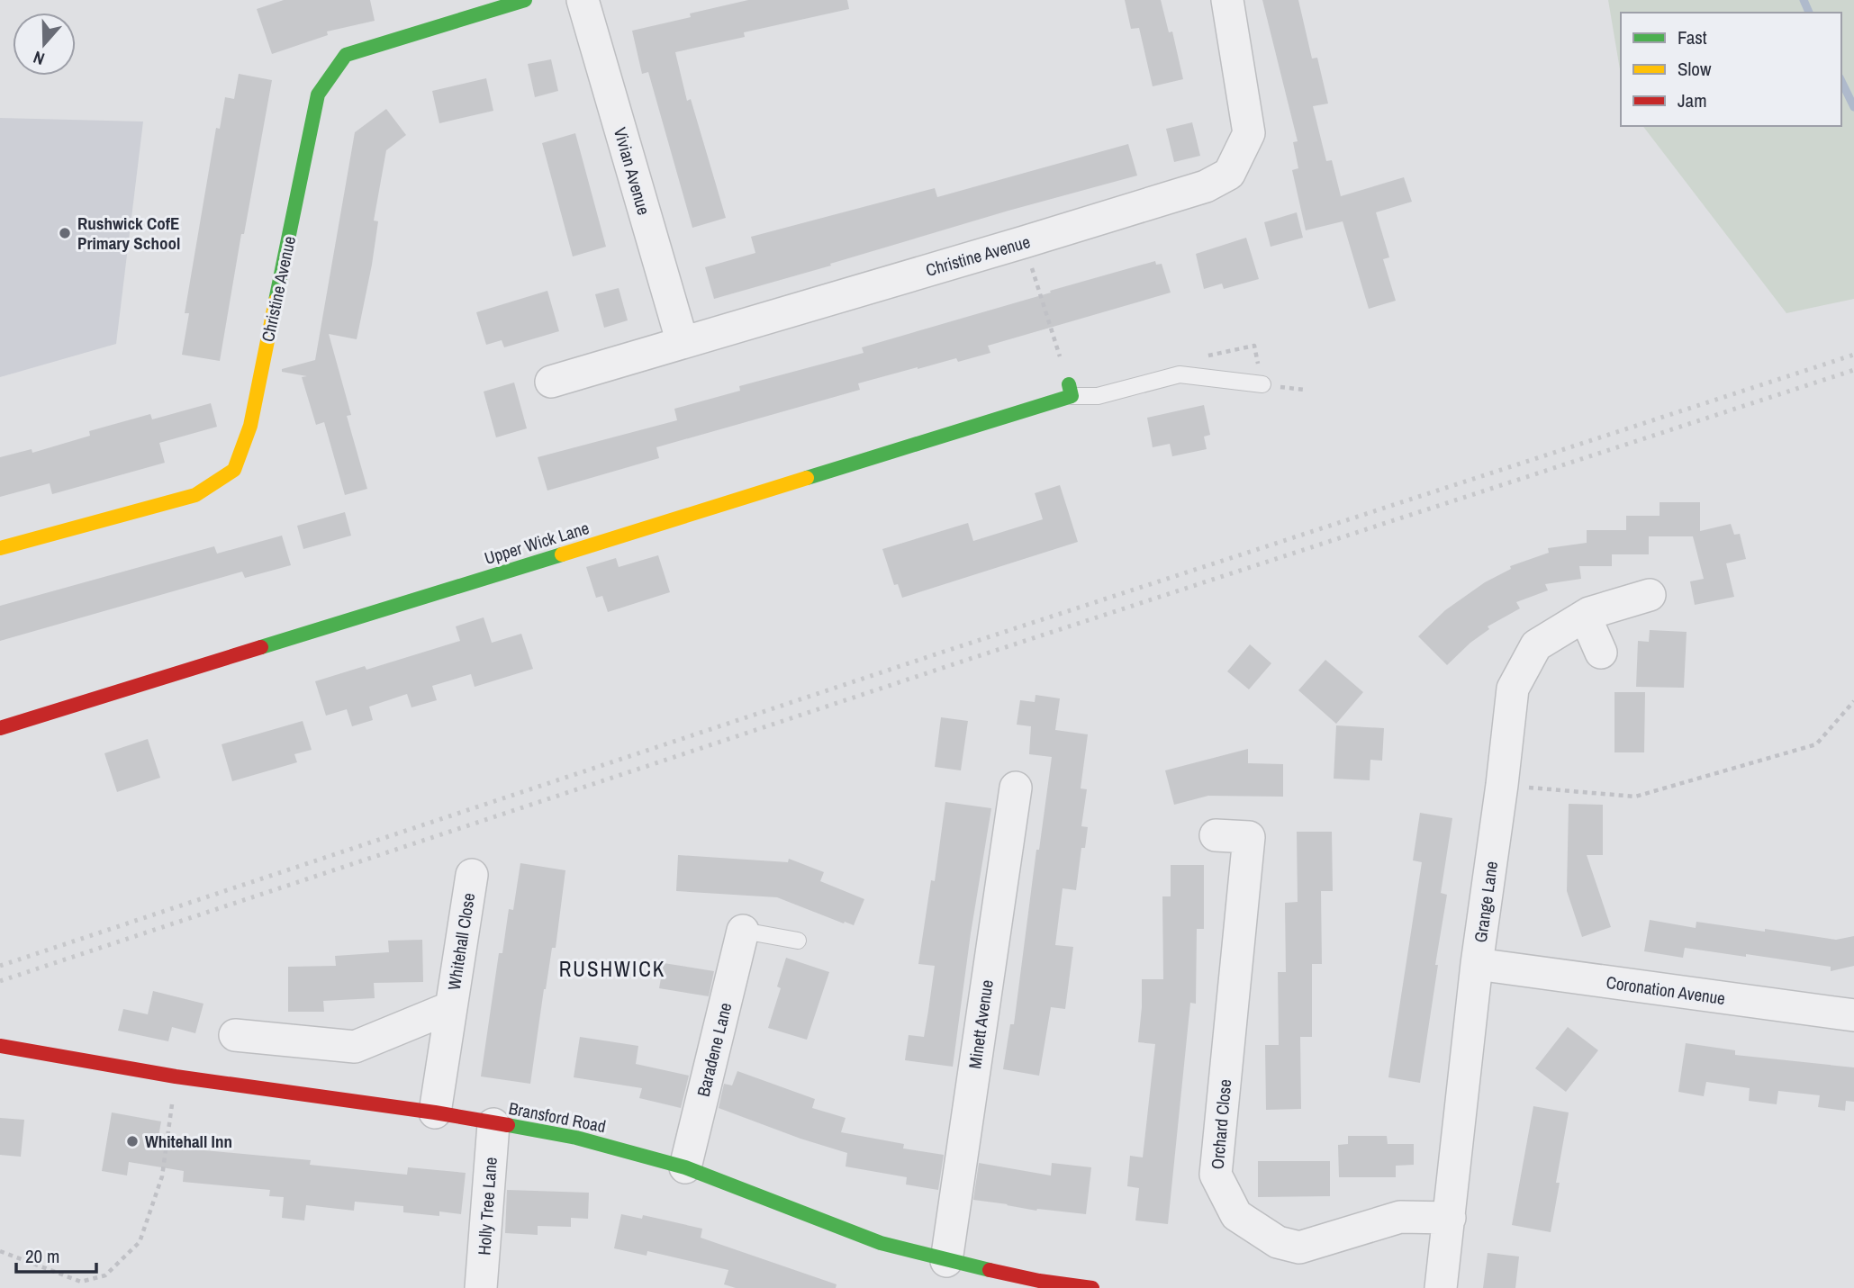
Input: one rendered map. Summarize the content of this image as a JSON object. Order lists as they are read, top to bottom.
{
  "streets": {
    "street": [
      "Vivian Avenue",
      "Christine Avenue",
      "Upper Wick Lane",
      "Grange Lane",
      "Whitehall Close",
      "Coronation Avenue",
      "Minett Avenue",
      "Baradene Lane",
      "Bransford Road",
      "Orchard Close",
      "Holly Tree Lane"
    ]
  },
  "crossings": [
    ["Vivian Avenue", "Christine Avenue"],
    ["Grange Lane", "Coronation Avenue"],
    ["Grange Lane", "Orchard Close"],
    ["Whitehall Close", "Bransford Road"],
    ["Minett Avenue", "Bransford Road"],
    ["Baradene Lane", "Bransford Road"],
    ["Bransford Road", "Holly Tree Lane"]
  ],
  "districts": ["RUSHWICK"],
  "places": ["Rushwick CofE Primary School", "Whitehall Inn"],
  "legend": ["Fast", "Slow", "Jam"],
  "scale_bar": "20 m",
  "north": "bottom"
}
